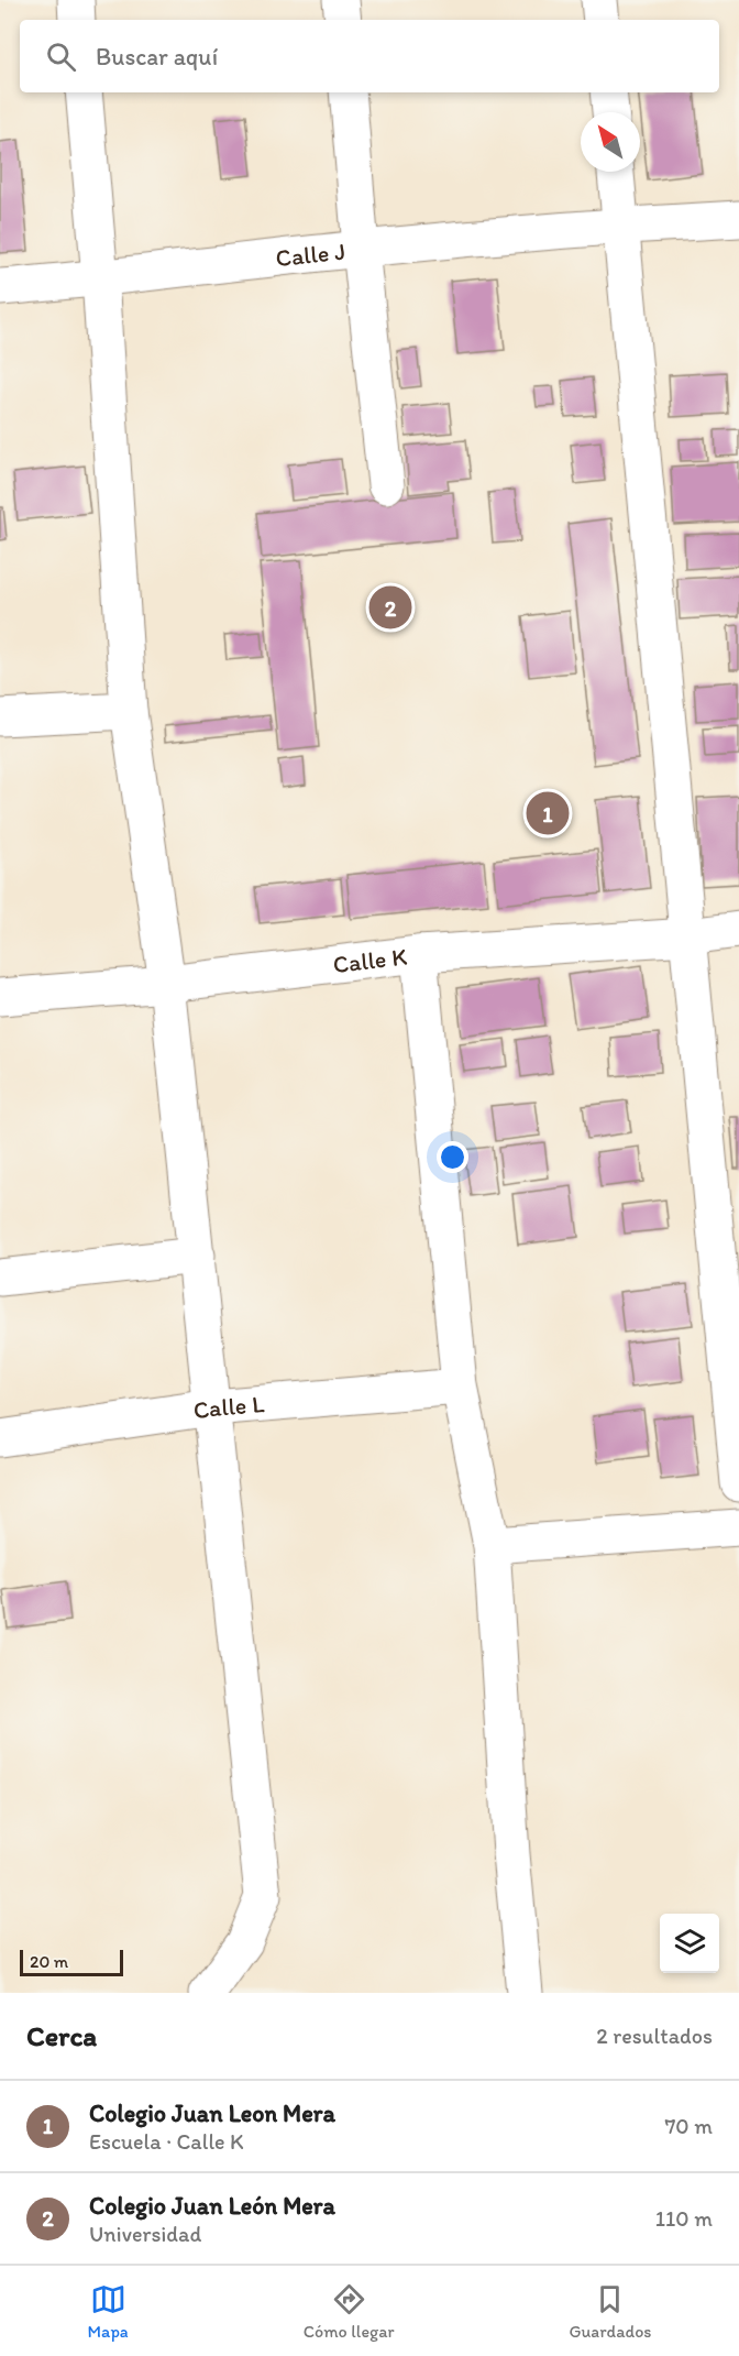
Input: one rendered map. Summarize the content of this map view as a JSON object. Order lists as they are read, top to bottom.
{
  "streets": {
    "street": ["Calle J", "Calle K", "Calle L"]
  },
  "scale_bar": "20 m",
  "north": "top left",
  "page": {
    "search": "Buscar aquí",
    "pins": ["2", "1"],
    "scale": "20 m",
    "heading": ["Cerca", "2 resultados"],
    "list": [
      {
        "mark": "1",
        "name": "Colegio Juan Leon Mera",
        "note": "Escuela · Calle K",
        "value": "70 m"
      },
      {
        "mark": "2",
        "name": "Colegio Juan León Mera",
        "note": "Universidad",
        "value": "110 m"
      }
    ],
    "nav": ["Mapa", "Cómo llegar", "Guardados"]
  }
}
